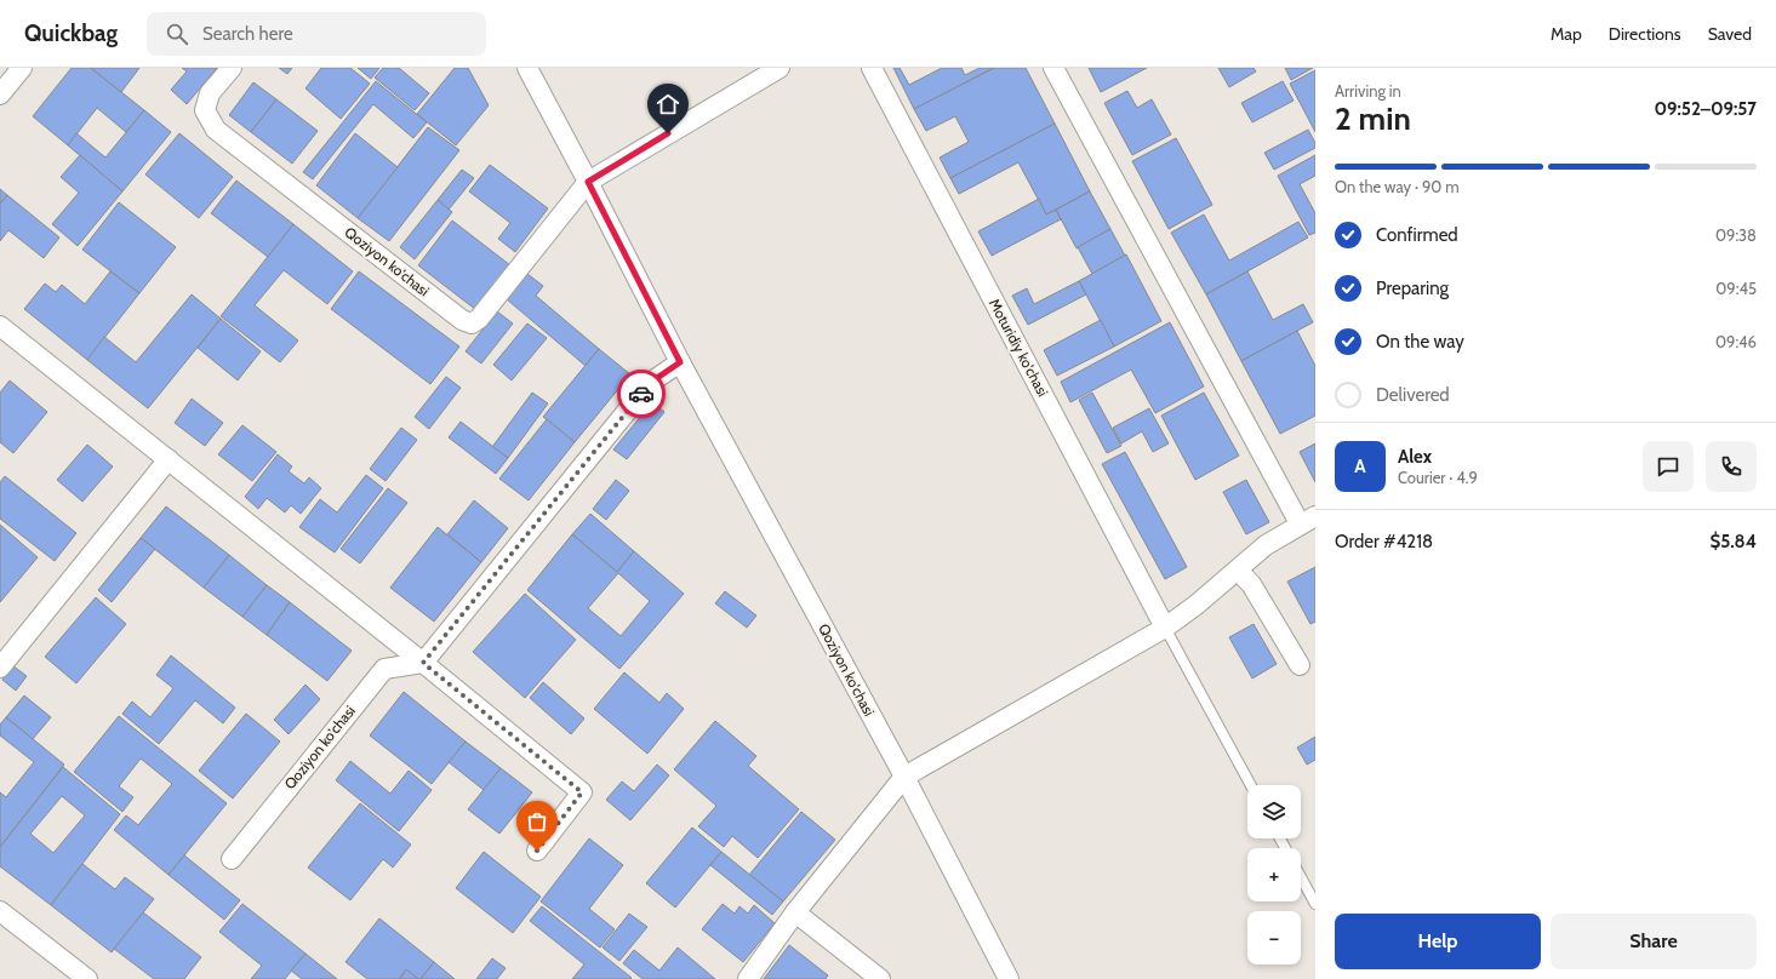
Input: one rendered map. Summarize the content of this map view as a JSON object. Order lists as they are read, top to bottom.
{
  "streets": {
    "street": ["Qoziyon ko'chasi", "Moturidiy ko'chasi"]
  },
  "page": {
    "header": "Quickbag",
    "search": "Search here",
    "nav": ["Map", "Directions", "Saved"],
    "heading": ["2 min", "Arriving in", "09:52–09:57"],
    "panel": [
      "Alex",
      "Courier · 4.9",
      "Order #4218",
      "$5.84"
    ],
    "bar": "On the way · 90 m",
    "list": [
      ["Confirmed", "09:38"],
      ["Preparing", "09:45"],
      ["On the way", "09:46"],
      "Delivered"
    ],
    "round": "A",
    "map_buttons": ["+", "−"],
    "buttons": ["Help", "Share"]
  }
}
